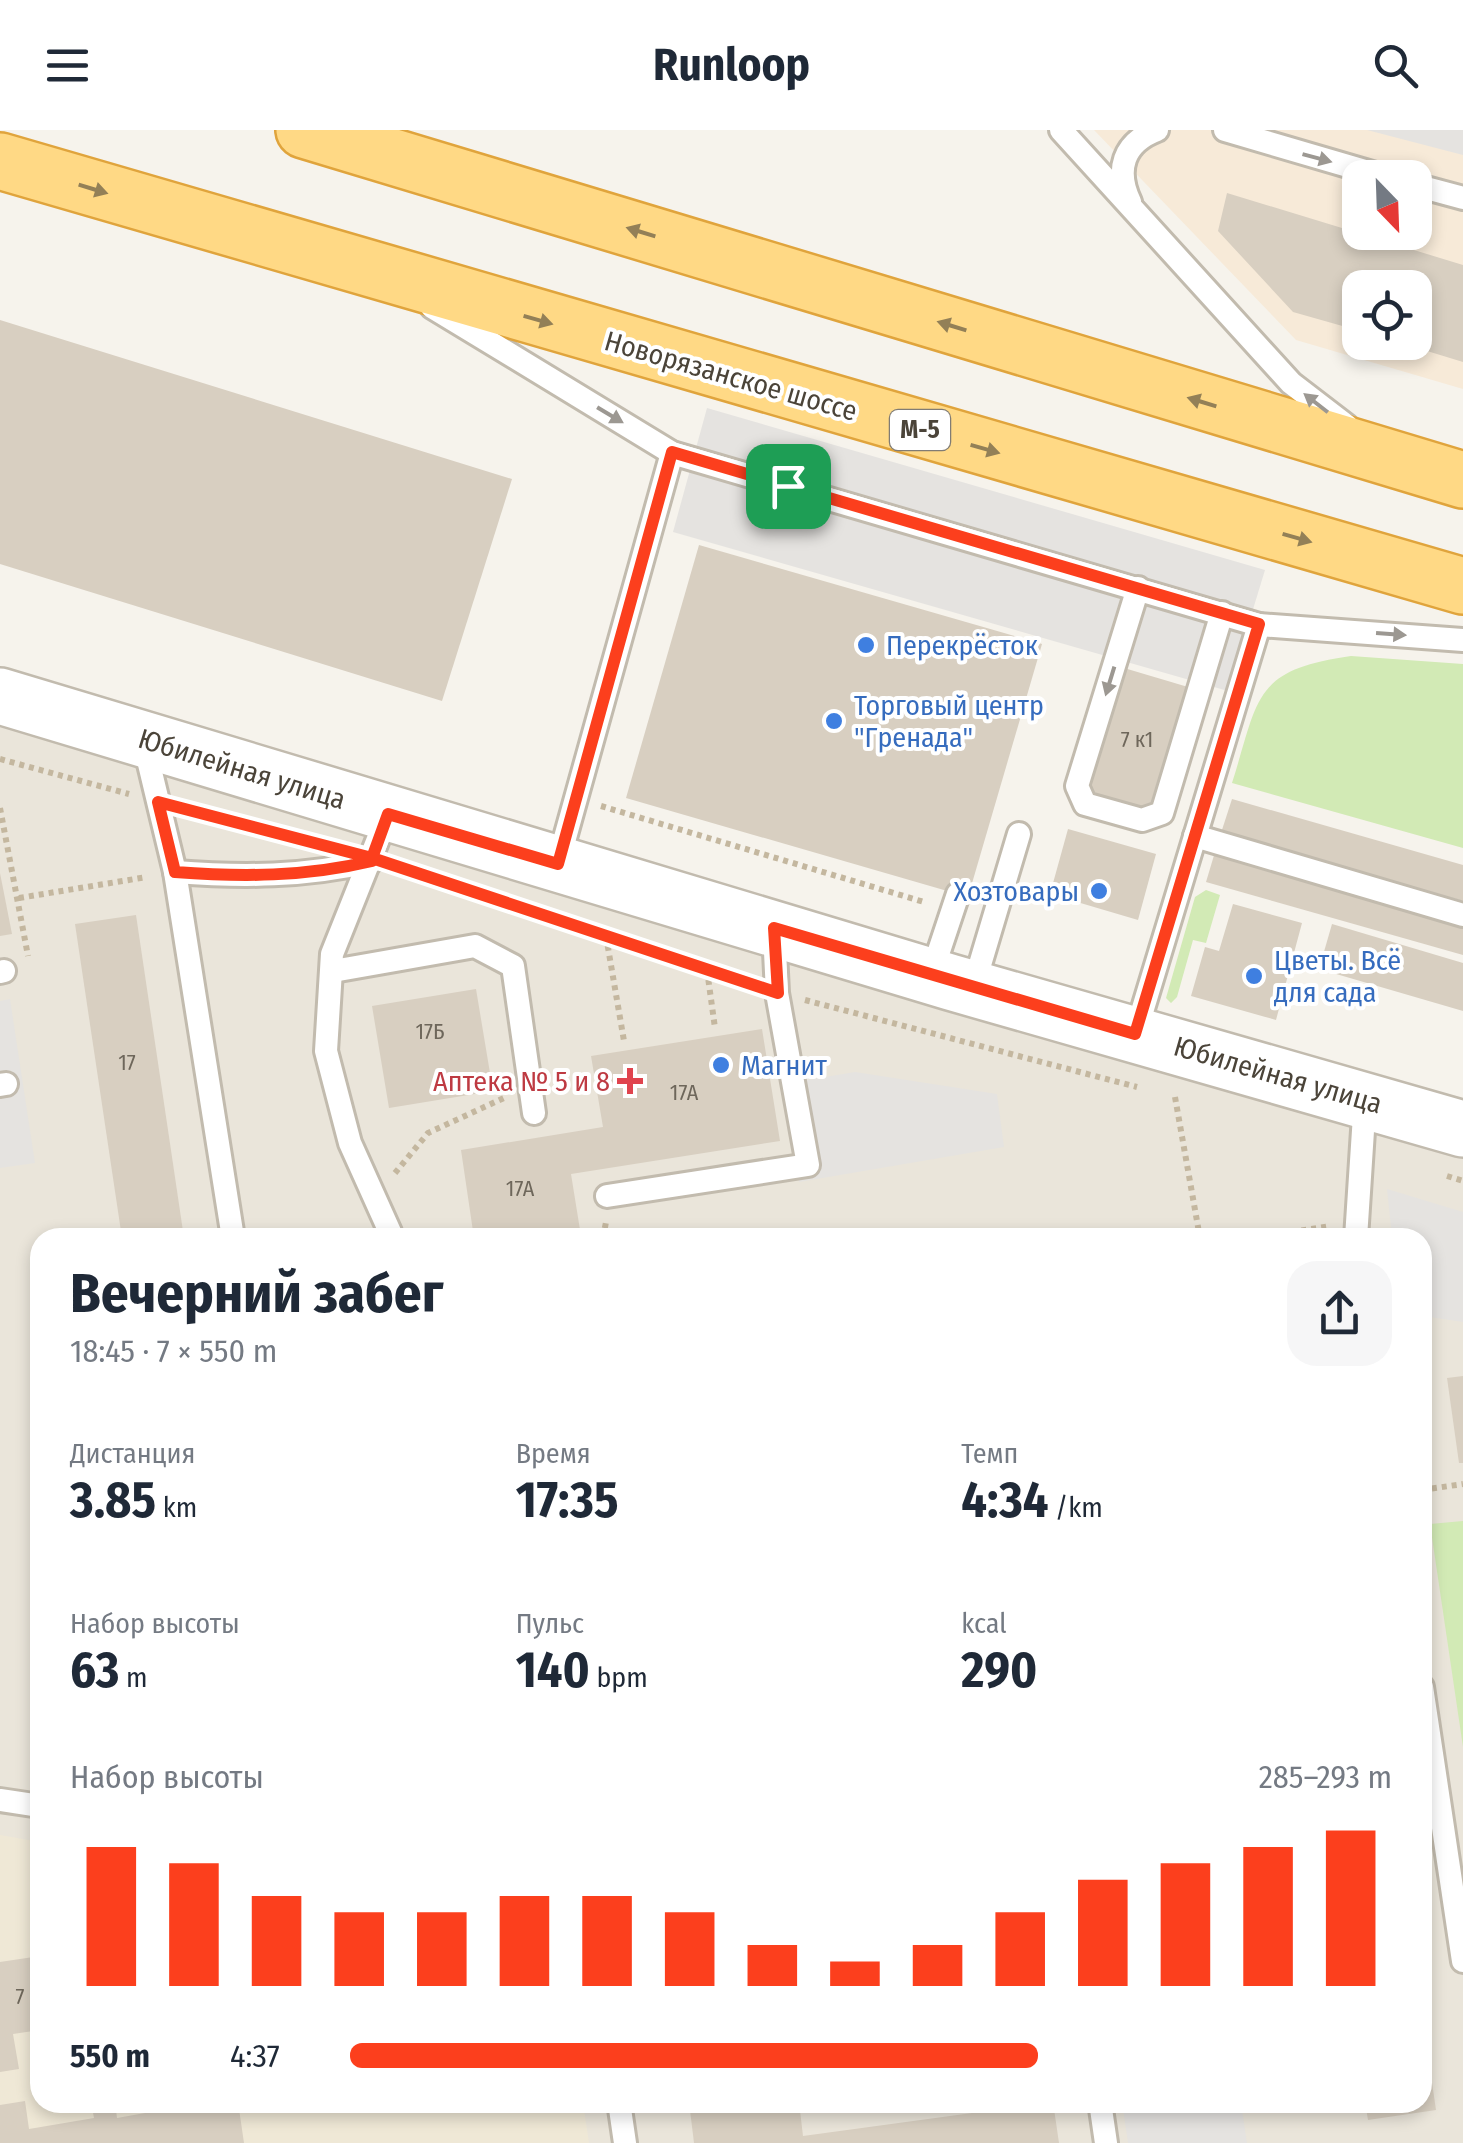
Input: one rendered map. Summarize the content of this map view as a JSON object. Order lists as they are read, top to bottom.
{
  "streets": {
    "highway": ["Новорязанское шоссе", "М-5"],
    "street": ["Юбилейная улица"]
  },
  "places": {
    "other": [
      "Перекрёсток",
      "Торговый центр \"Гренада\"",
      "Хозтовары",
      "Цветы. Всё для сада",
      "Магнит"
    ],
    "health": ["Аптека № 5 и 8"]
  },
  "house_numbers": [
    "7 к1",
    "17Б",
    "17",
    "17А",
    "17А",
    "7"
  ],
  "north": "bottom right",
  "page": {
    "header": "Runloop",
    "heading": ["Вечерний забег", "18:45 · 7 × 550 m"],
    "stats": [
      ["Дистанция", "3.85 km"],
      ["Время", "17:35"],
      ["Темп", "4:34 /km"],
      ["Набор высоты", "63 m"],
      ["Пульс", "140 bpm"],
      ["kcal", "290"]
    ],
    "chart": ["Набор высоты", "285–293 m"],
    "list": [
      {
        "name": "550 m",
        "note": "4:37"
      }
    ]
  }
}
